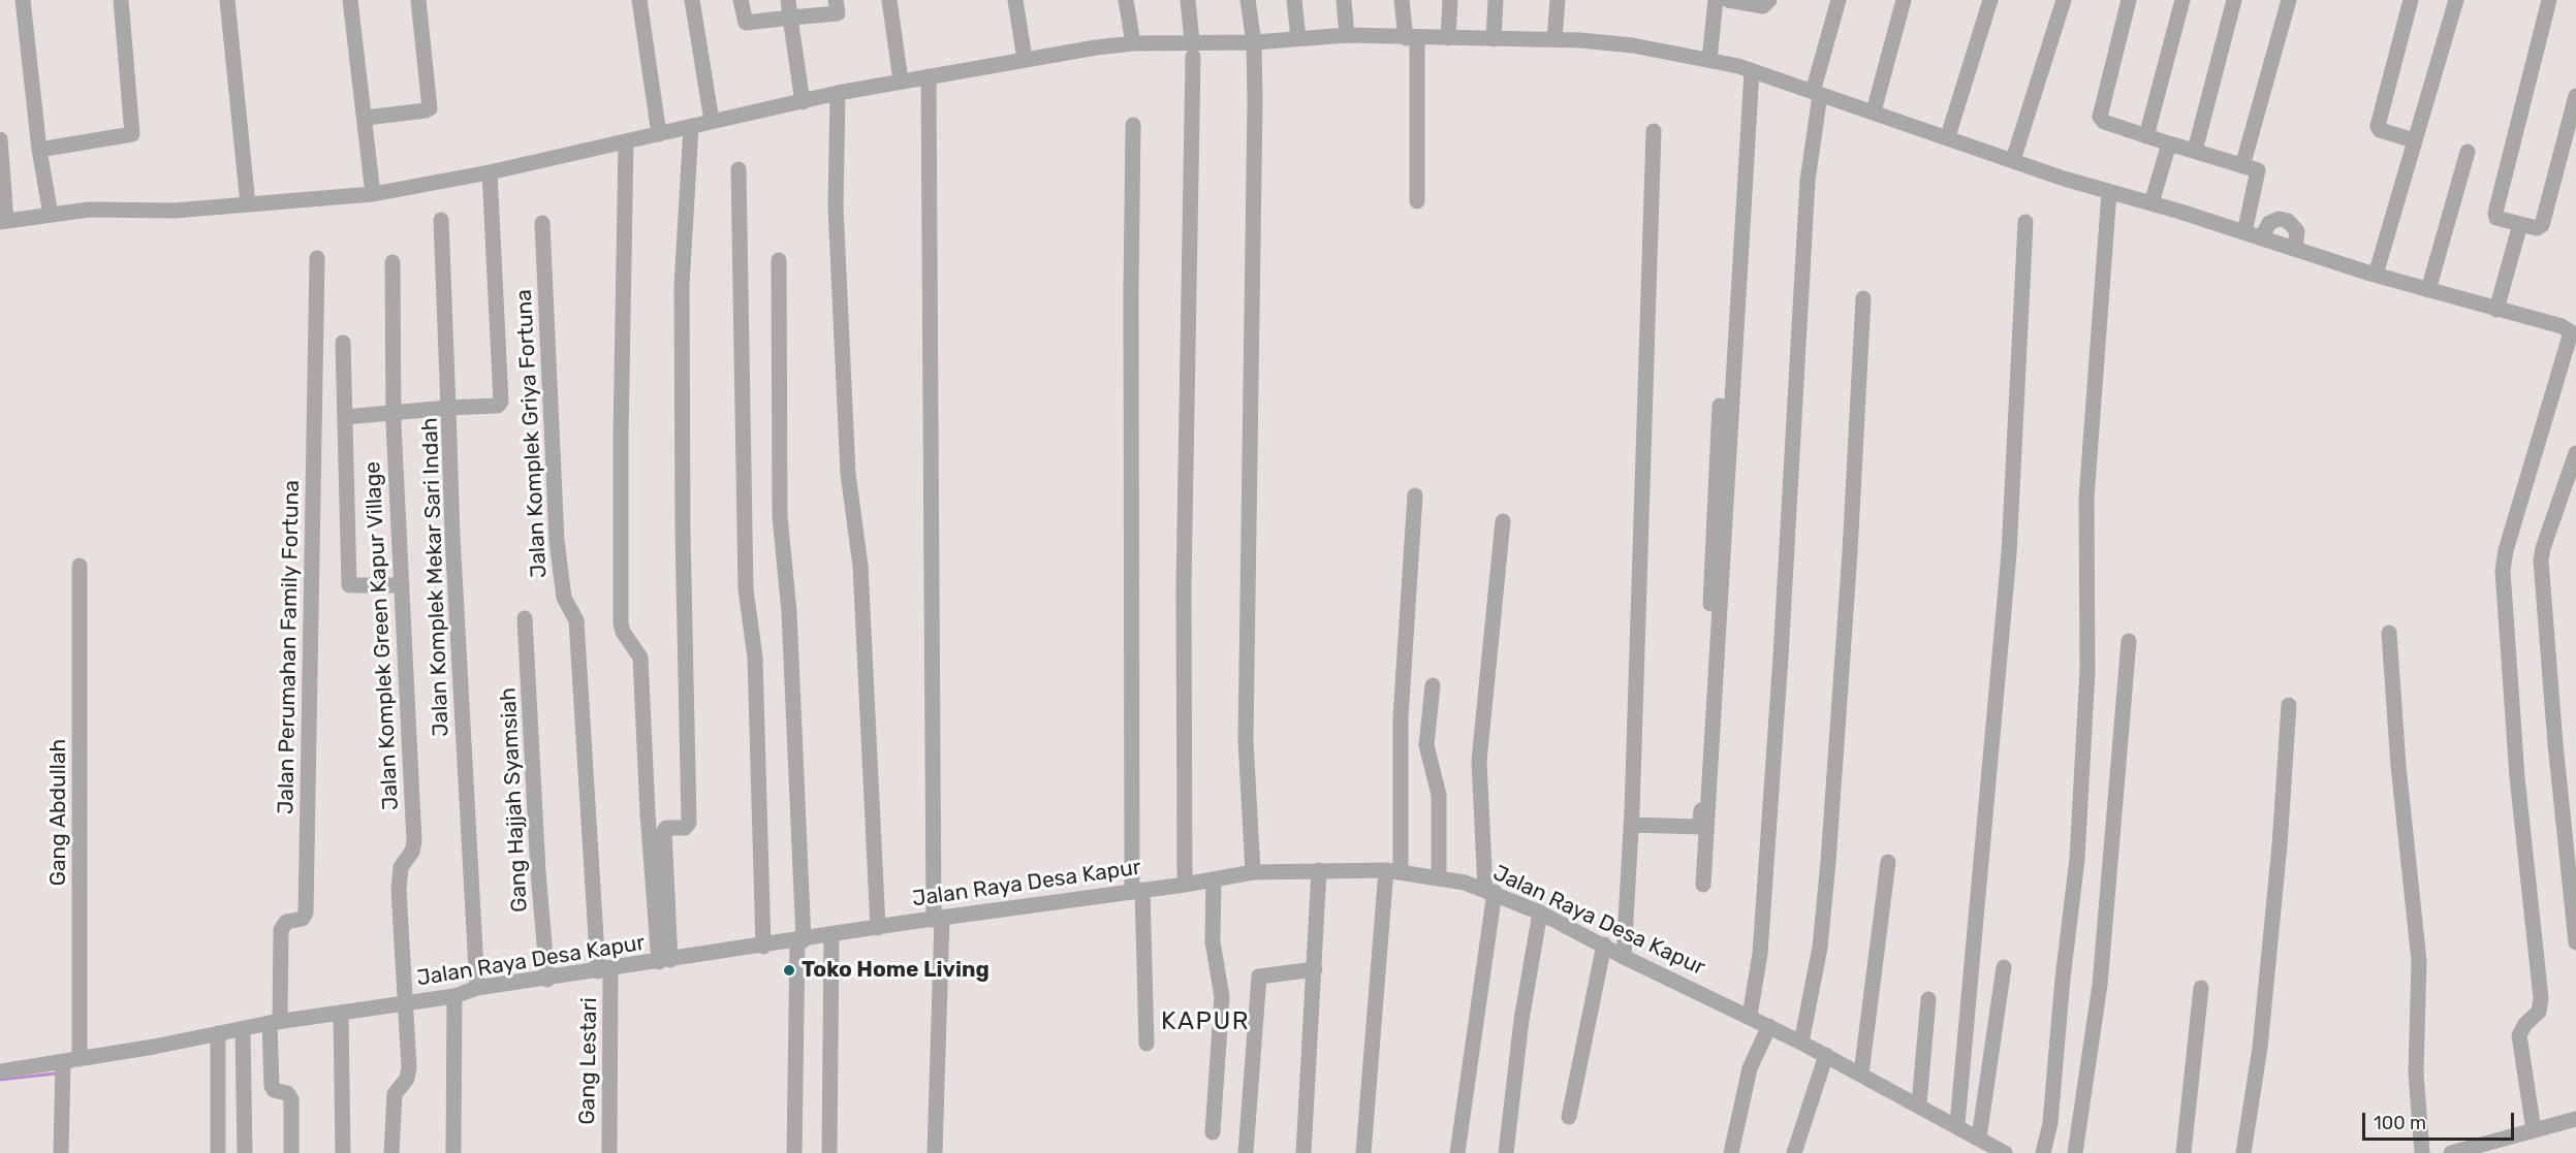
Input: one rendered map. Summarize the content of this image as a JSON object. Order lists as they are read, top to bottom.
{
  "streets": {
    "street": [
      "Jalan Komplek Griya Fortuna",
      "Jalan Komplek Mekar Sari Indah",
      "Jalan Komplek Green Kapur Village",
      "Jalan Perumahan Family Fortuna",
      "Gang Hajjah Syamsiah",
      "Gang Abdullah",
      "Jalan Raya Desa Kapur",
      "Gang Lestari"
    ]
  },
  "crossings": [
    ["Jalan Komplek Griya Fortuna", "Jalan Raya Desa Kapur"],
    ["Jalan Komplek Griya Fortuna", "Gang Lestari"],
    ["Jalan Komplek Mekar Sari Indah", "Jalan Raya Desa Kapur"],
    ["Jalan Komplek Green Kapur Village", "Jalan Raya Desa Kapur"],
    ["Jalan Perumahan Family Fortuna", "Jalan Raya Desa Kapur"],
    ["Gang Hajjah Syamsiah", "Jalan Raya Desa Kapur"],
    ["Gang Abdullah", "Jalan Raya Desa Kapur"],
    ["Jalan Raya Desa Kapur", "Gang Lestari"]
  ],
  "districts": ["KAPUR"],
  "places": ["Toko Home Living"],
  "scale_bar": "100 m"
}
